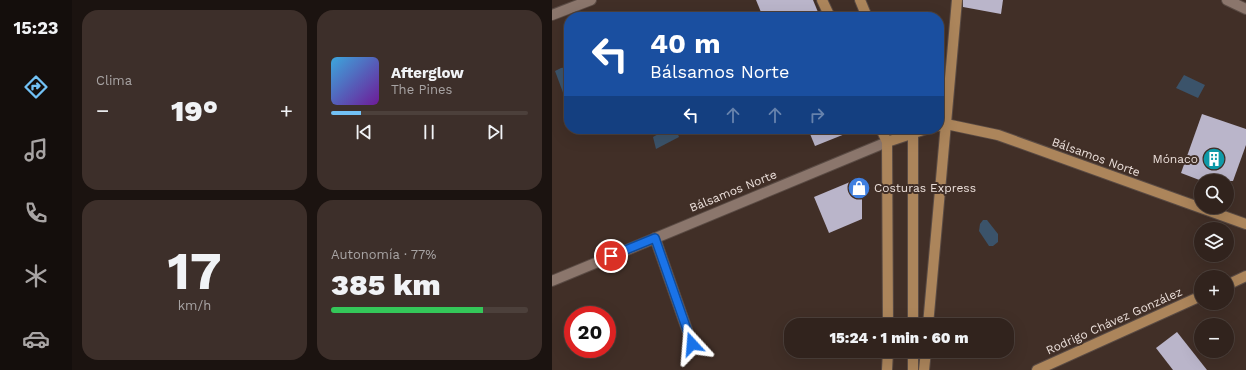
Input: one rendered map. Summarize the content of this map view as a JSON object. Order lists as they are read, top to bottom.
{
  "streets": {
    "main road": ["Bálsamos Norte", "Rodrigo Chávez González"]
  },
  "places": {
    "building": ["Mónaco"],
    "shop": ["Costuras Express"]
  },
  "page": {
    "tabs": "15:23",
    "tile": [
      "Clima",
      ["17", "km/h"],
      ["Autonomía · 77%", "385 km"]
    ],
    "turn": ["40 m", "Bálsamos Norte"],
    "song": ["Afterglow", "The Pines"],
    "heat": ["−", "19°", "+"],
    "map_buttons": ["+", "−"],
    "limit": "20",
    "trip": "15:24 · 1 min · 60 m"
  }
}
